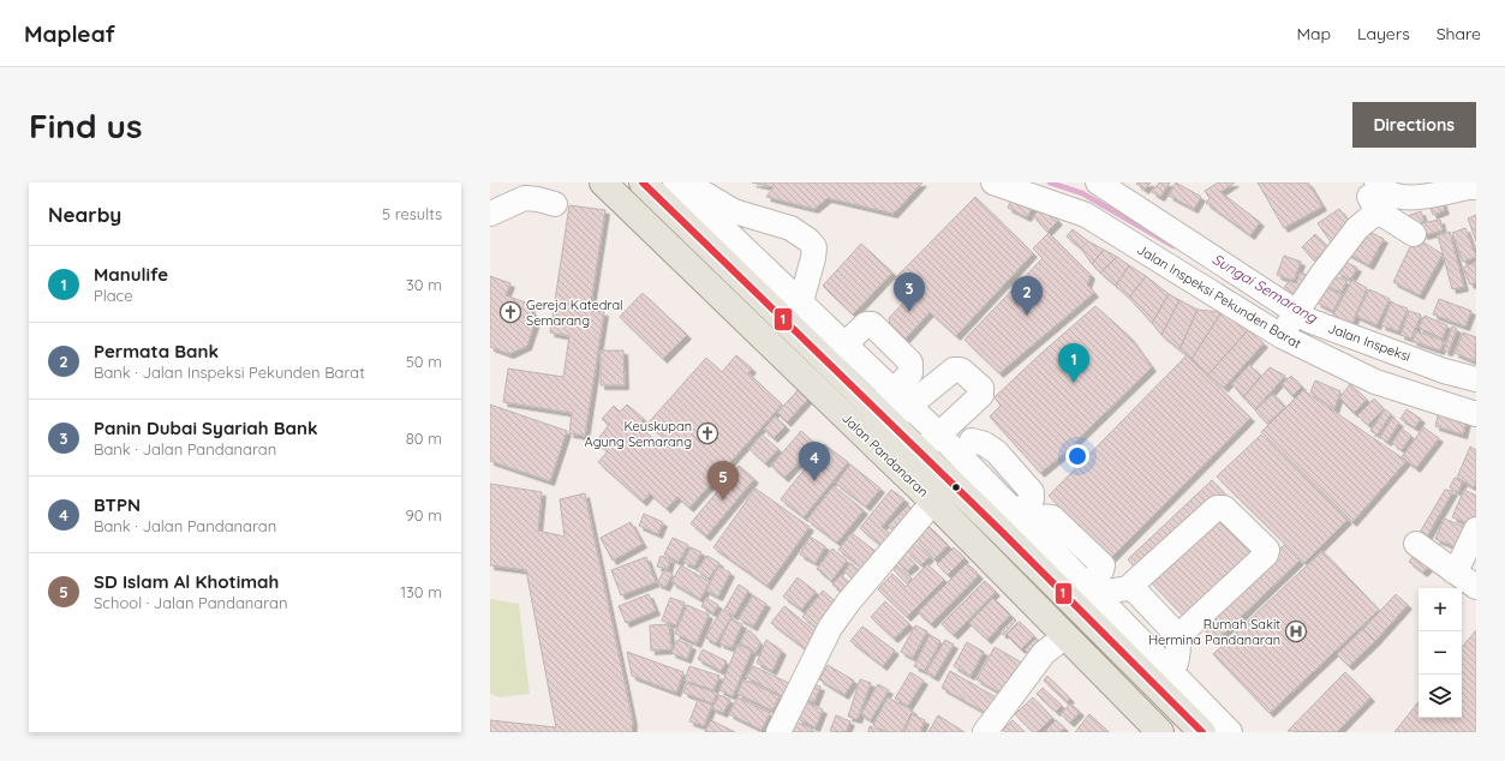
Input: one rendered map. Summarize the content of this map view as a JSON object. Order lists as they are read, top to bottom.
{
  "streets": {
    "main road": ["Jalan Pandanaran"],
    "street": ["Jalan Inspeksi Pekunden Barat", "Jalan Inspeksi"]
  },
  "crossings": [
    ["Jalan Inspeksi Pekunden Barat", "Jalan Inspeksi"]
  ],
  "water": ["Sungai Semarang"],
  "places": {
    "church": ["Gereja Katedral Semarang", "Keuskupan Agung Semarang"],
    "hospital": ["Rumah Sakit Hermina Pandanaran"]
  },
  "lines": ["transit line 1"],
  "page": {
    "header": "Mapleaf",
    "nav": ["Map", "Layers", "Share"],
    "buttons": "Directions",
    "title": "Find us",
    "heading": ["Nearby", "5 results"],
    "list": [
      {
        "mark": "1",
        "name": "Manulife",
        "note": "Place",
        "value": "30 m"
      },
      {
        "mark": "2",
        "name": "Permata Bank",
        "note": "Bank · Jalan Inspeksi Pekunden Barat",
        "value": "50 m"
      },
      {
        "mark": "3",
        "name": "Panin Dubai Syariah Bank",
        "note": "Bank · Jalan Pandanaran",
        "value": "80 m"
      },
      {
        "mark": "4",
        "name": "BTPN",
        "note": "Bank · Jalan Pandanaran",
        "value": "90 m"
      },
      {
        "mark": "5",
        "name": "SD Islam Al Khotimah",
        "note": "School · Jalan Pandanaran",
        "value": "130 m"
      }
    ],
    "pins": [
      "3",
      "2",
      "1",
      "4",
      "5"
    ],
    "map_buttons": ["+", "−"]
  }
}
